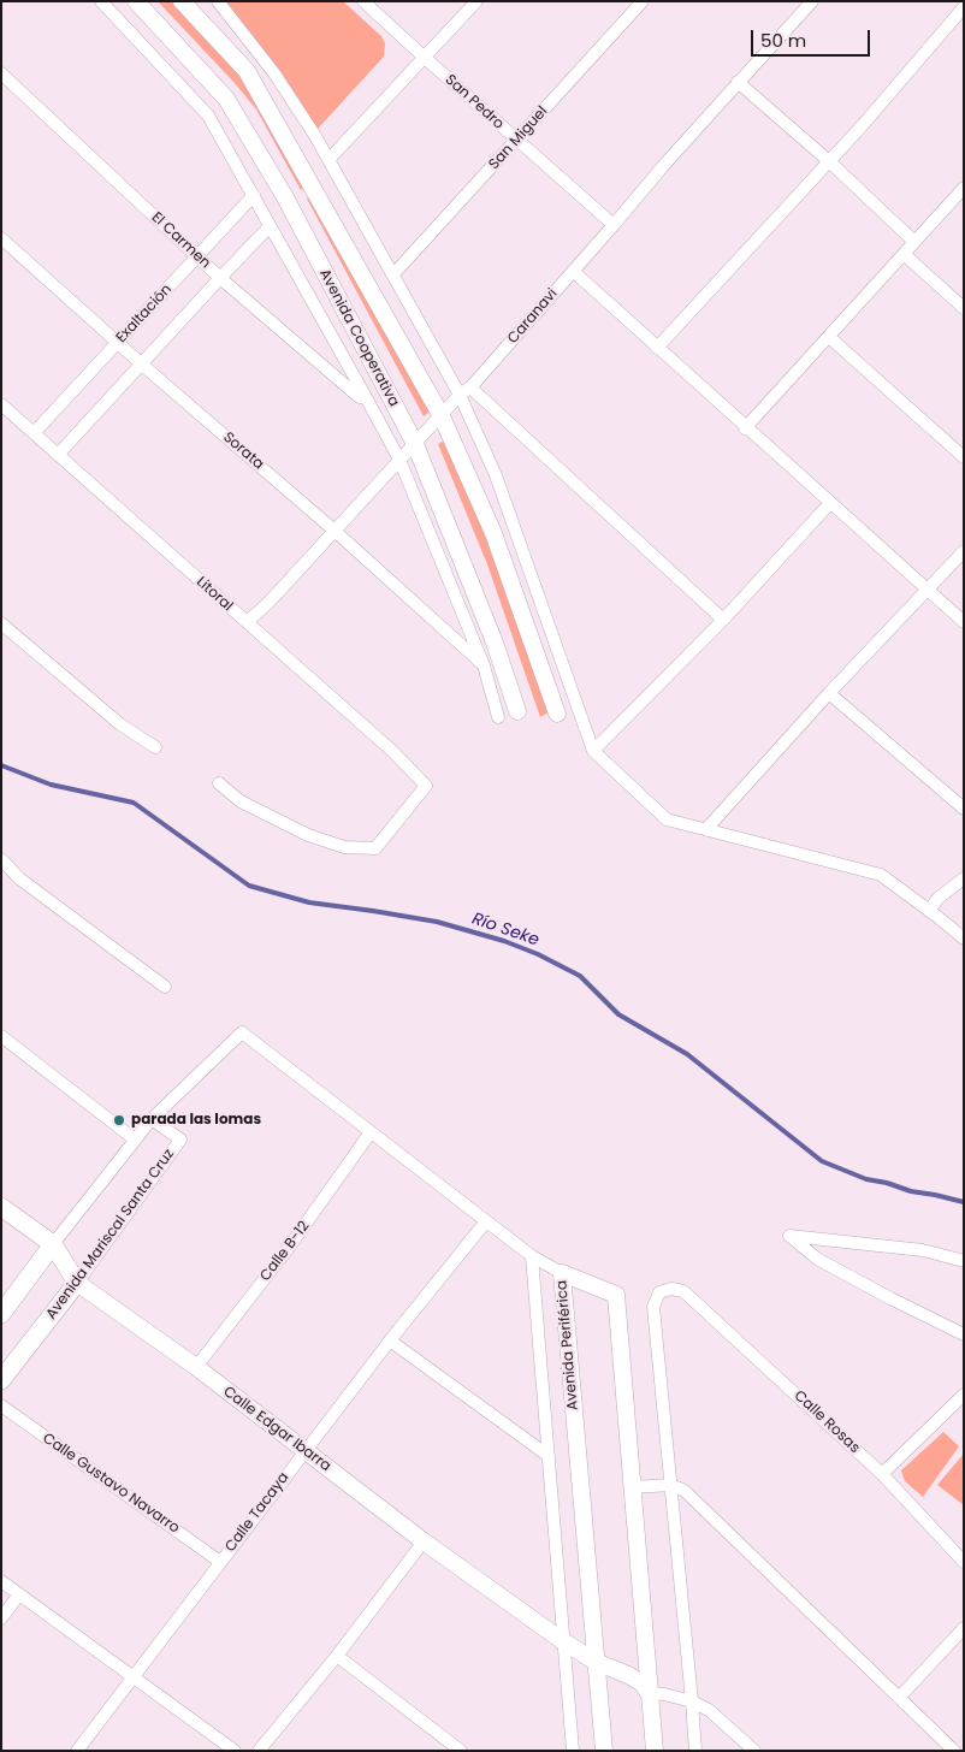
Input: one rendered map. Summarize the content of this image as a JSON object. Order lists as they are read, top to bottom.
{
  "streets": {
    "main road": ["Avenida Mariscal Santa Cruz", "Calle Edgar Ibarra"],
    "street": [
      "San Pedro",
      "San Miguel",
      "El Carmen",
      "Exaltación",
      "Caranavi",
      "Avenida Cooperativa",
      "Sorata",
      "Litoral",
      "Calle B-12",
      "Avenida Periférica",
      "Calle Rosas",
      "Calle Gustavo Navarro",
      "Calle Tacaya"
    ]
  },
  "crossings": [
    ["San Pedro", "San Miguel"],
    ["San Pedro", "Caranavi"],
    ["El Carmen", "Exaltación"],
    ["Exaltación", "Sorata"],
    ["Exaltación", "Litoral"],
    ["Caranavi", "Avenida Cooperativa"],
    ["Caranavi", "Sorata"],
    ["Caranavi", "Litoral"],
    ["Avenida Mariscal Santa Cruz", "Calle Edgar Ibarra"],
    ["Calle B-12", "Calle Edgar Ibarra"],
    ["Avenida Periférica", "Calle Edgar Ibarra"],
    ["Calle Edgar Ibarra", "Calle Tacaya"],
    ["Calle Gustavo Navarro", "Calle Tacaya"]
  ],
  "water": ["Río Seke"],
  "places": ["parada las lomas"],
  "scale_bar": "50 m"
}
